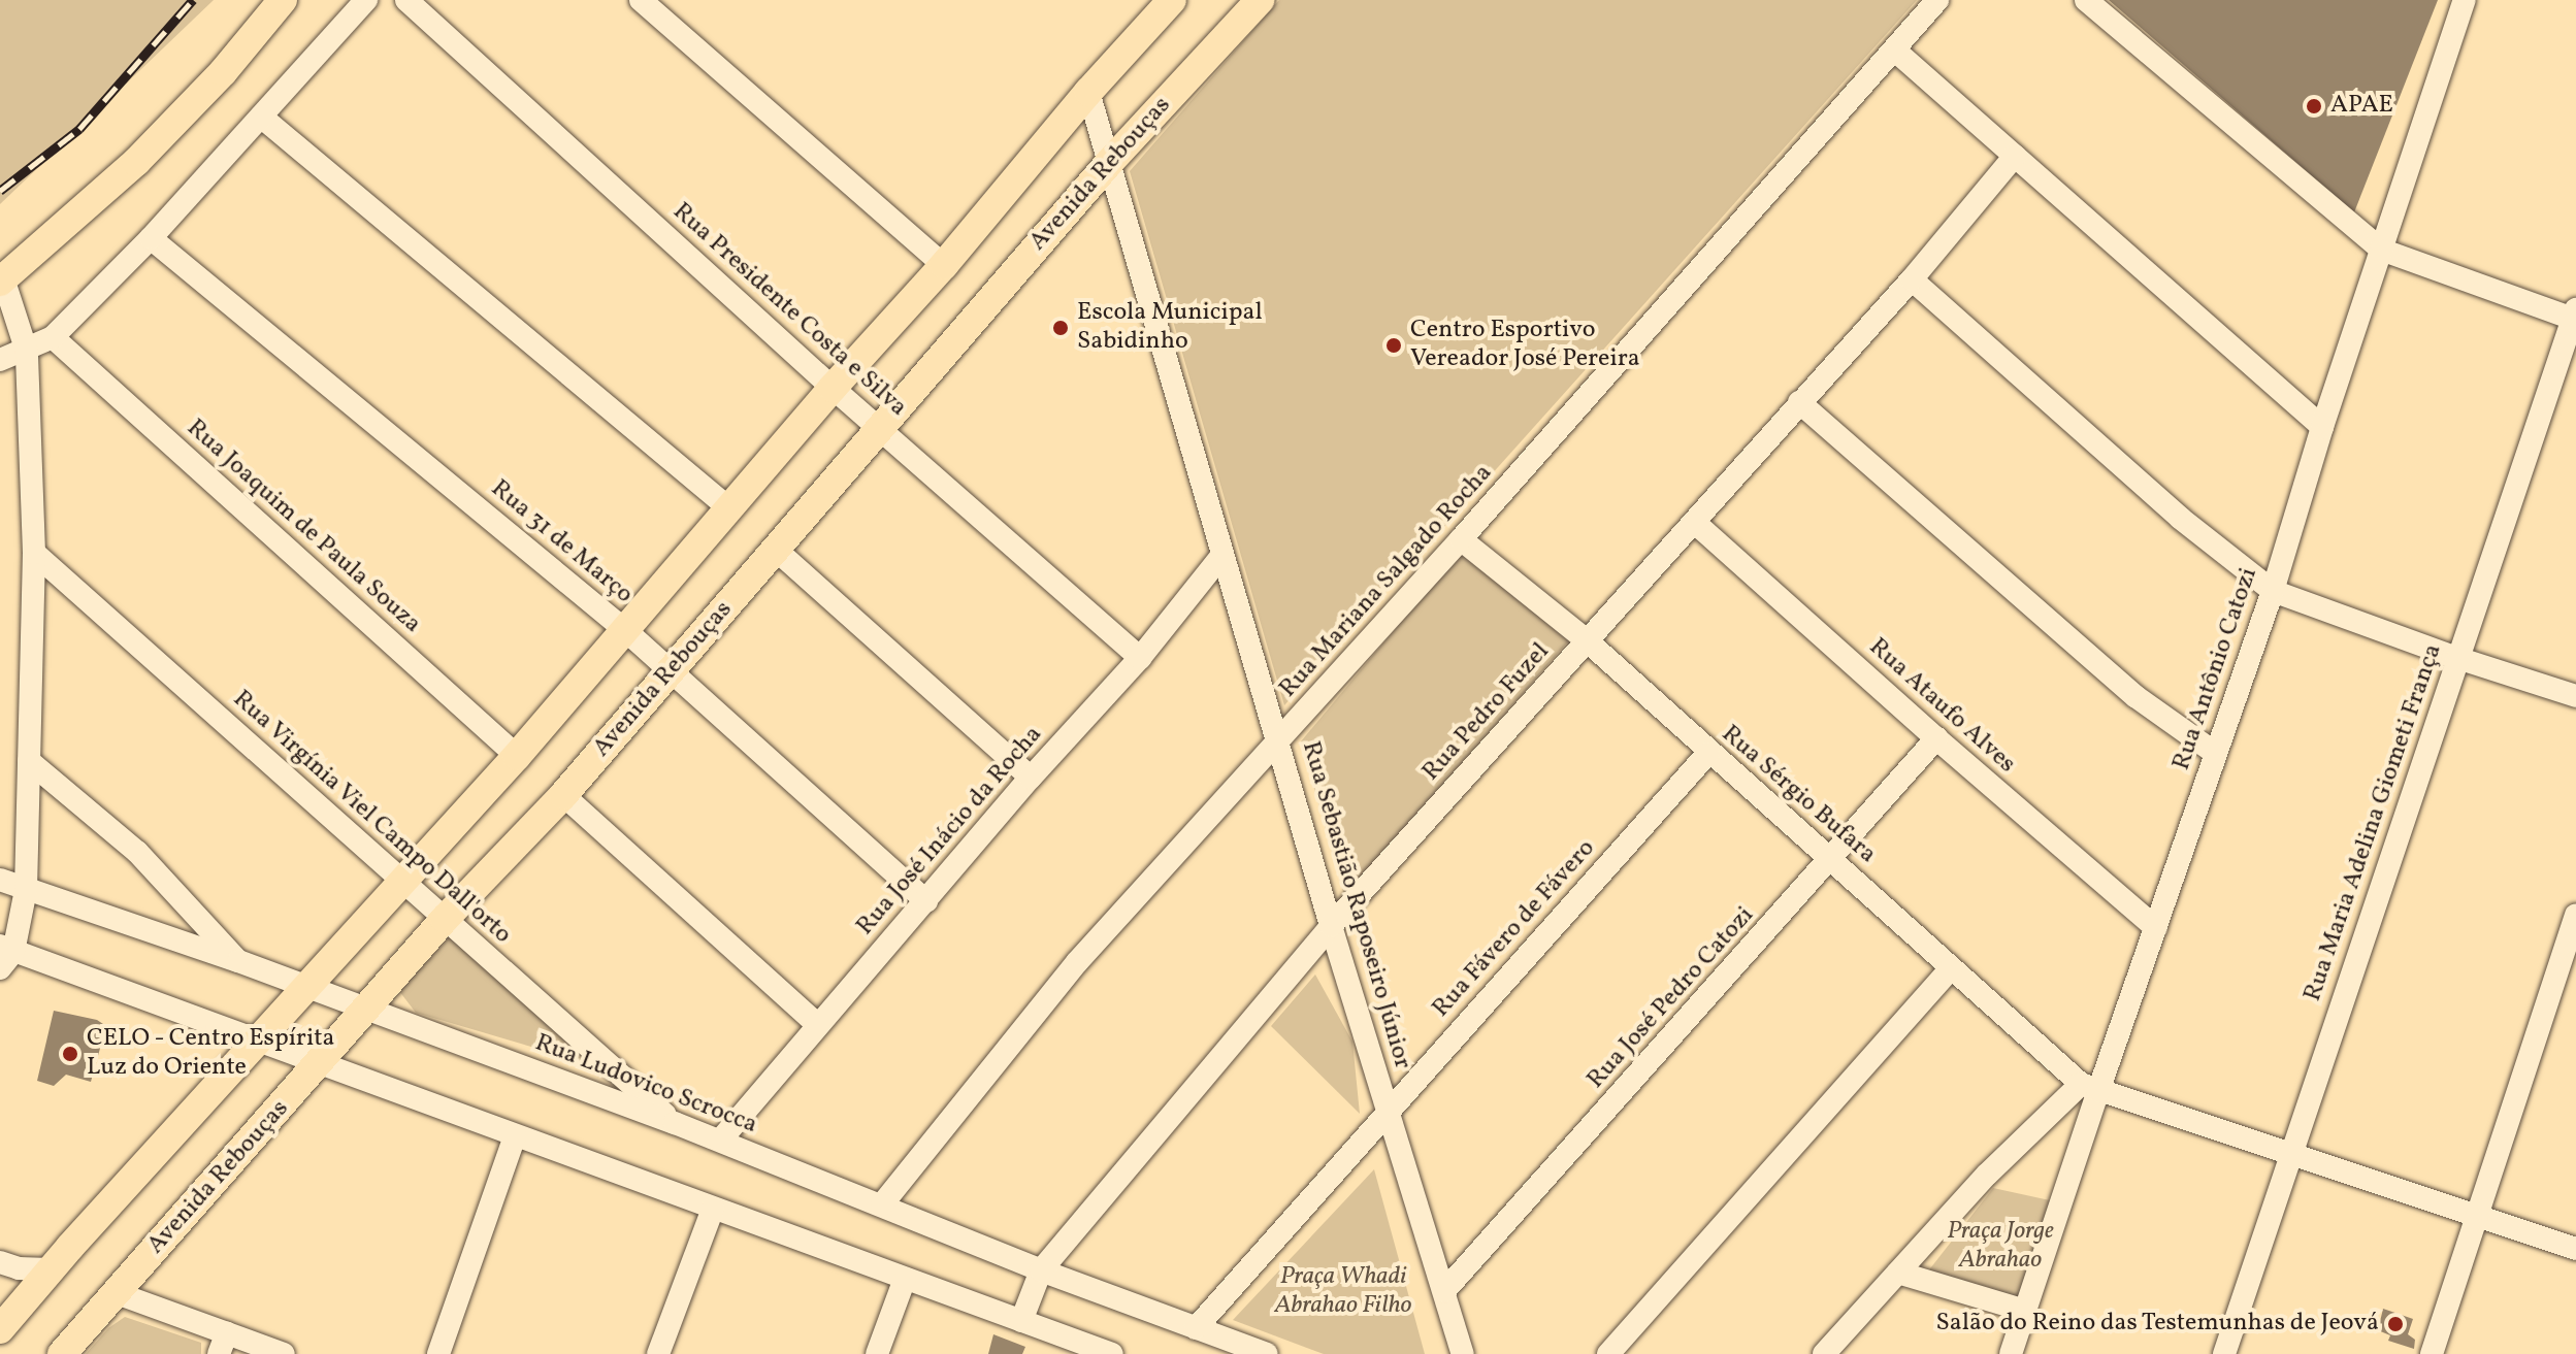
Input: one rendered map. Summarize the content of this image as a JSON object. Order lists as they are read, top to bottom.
{
  "streets": {
    "main road": ["Avenida Rebouças"],
    "street": [
      "Rua Presidente Costa e Silva",
      "Rua Joaquim de Paula Souza",
      "Rua 31 de Março",
      "Rua Mariana Salgado Rocha",
      "Rua Antônio Catozi",
      "Rua Ataufo Alves",
      "Rua Pedro Fuzel",
      "Rua Sérgio Bufara",
      "Rua Virgínia Viel Campo Dall'orto",
      "Rua Maria Adelina Giometi França",
      "Rua José Inácio da Rocha",
      "Rua Sebastião Raposeiro Júnior",
      "Rua Fávero de Fávero",
      "Rua José Pedro Catozi",
      "Rua Ludovico Scrocca"
    ]
  },
  "crossings": [
    ["Avenida Rebouças", "Rua Presidente Costa e Silva"],
    ["Avenida Rebouças", "Rua 31 de Março"],
    ["Avenida Rebouças", "Rua Virgínia Viel Campo Dall'orto"],
    ["Avenida Rebouças", "Rua Sebastião Raposeiro Júnior"],
    ["Avenida Rebouças", "Rua Ludovico Scrocca"],
    ["Rua Presidente Costa e Silva", "Rua José Inácio da Rocha"],
    ["Rua 31 de Março", "Rua José Inácio da Rocha"],
    ["Rua Mariana Salgado Rocha", "Rua Sérgio Bufara"],
    ["Rua Mariana Salgado Rocha", "Rua Sebastião Raposeiro Júnior"],
    ["Rua Mariana Salgado Rocha", "Rua Ludovico Scrocca"],
    ["Rua Antônio Catozi", "Rua Ataufo Alves"],
    ["Rua Antônio Catozi", "Rua Sérgio Bufara"],
    ["Rua Ataufo Alves", "Rua Pedro Fuzel"],
    ["Rua Ataufo Alves", "Rua José Pedro Catozi"],
    ["Rua Pedro Fuzel", "Rua Sérgio Bufara"],
    ["Rua Pedro Fuzel", "Rua Sebastião Raposeiro Júnior"],
    ["Rua Pedro Fuzel", "Rua Ludovico Scrocca"],
    ["Rua Sérgio Bufara", "Rua Fávero de Fávero"],
    ["Rua Sérgio Bufara", "Rua José Pedro Catozi"],
    ["Rua Virgínia Viel Campo Dall'orto", "Rua Ludovico Scrocca"],
    ["Rua José Inácio da Rocha", "Rua Sebastião Raposeiro Júnior"],
    ["Rua José Inácio da Rocha", "Rua Ludovico Scrocca"],
    ["Rua Sebastião Raposeiro Júnior", "Rua Fávero de Fávero"],
    ["Rua Sebastião Raposeiro Júnior", "Rua José Pedro Catozi"],
    ["Rua Fávero de Fávero", "Rua Ludovico Scrocca"]
  ],
  "parks": ["Praça Jorge Abrahao", "Praça Whadi Abrahao Filho"],
  "places": [
    "APAE",
    "Escola Municipal Sabidinho",
    "Centro Esportivo Vereador José Pereira",
    "CELO - Centro Espírita Luz do Oriente",
    "Salão do Reino das Testemunhas de Jeová"
  ]
}
